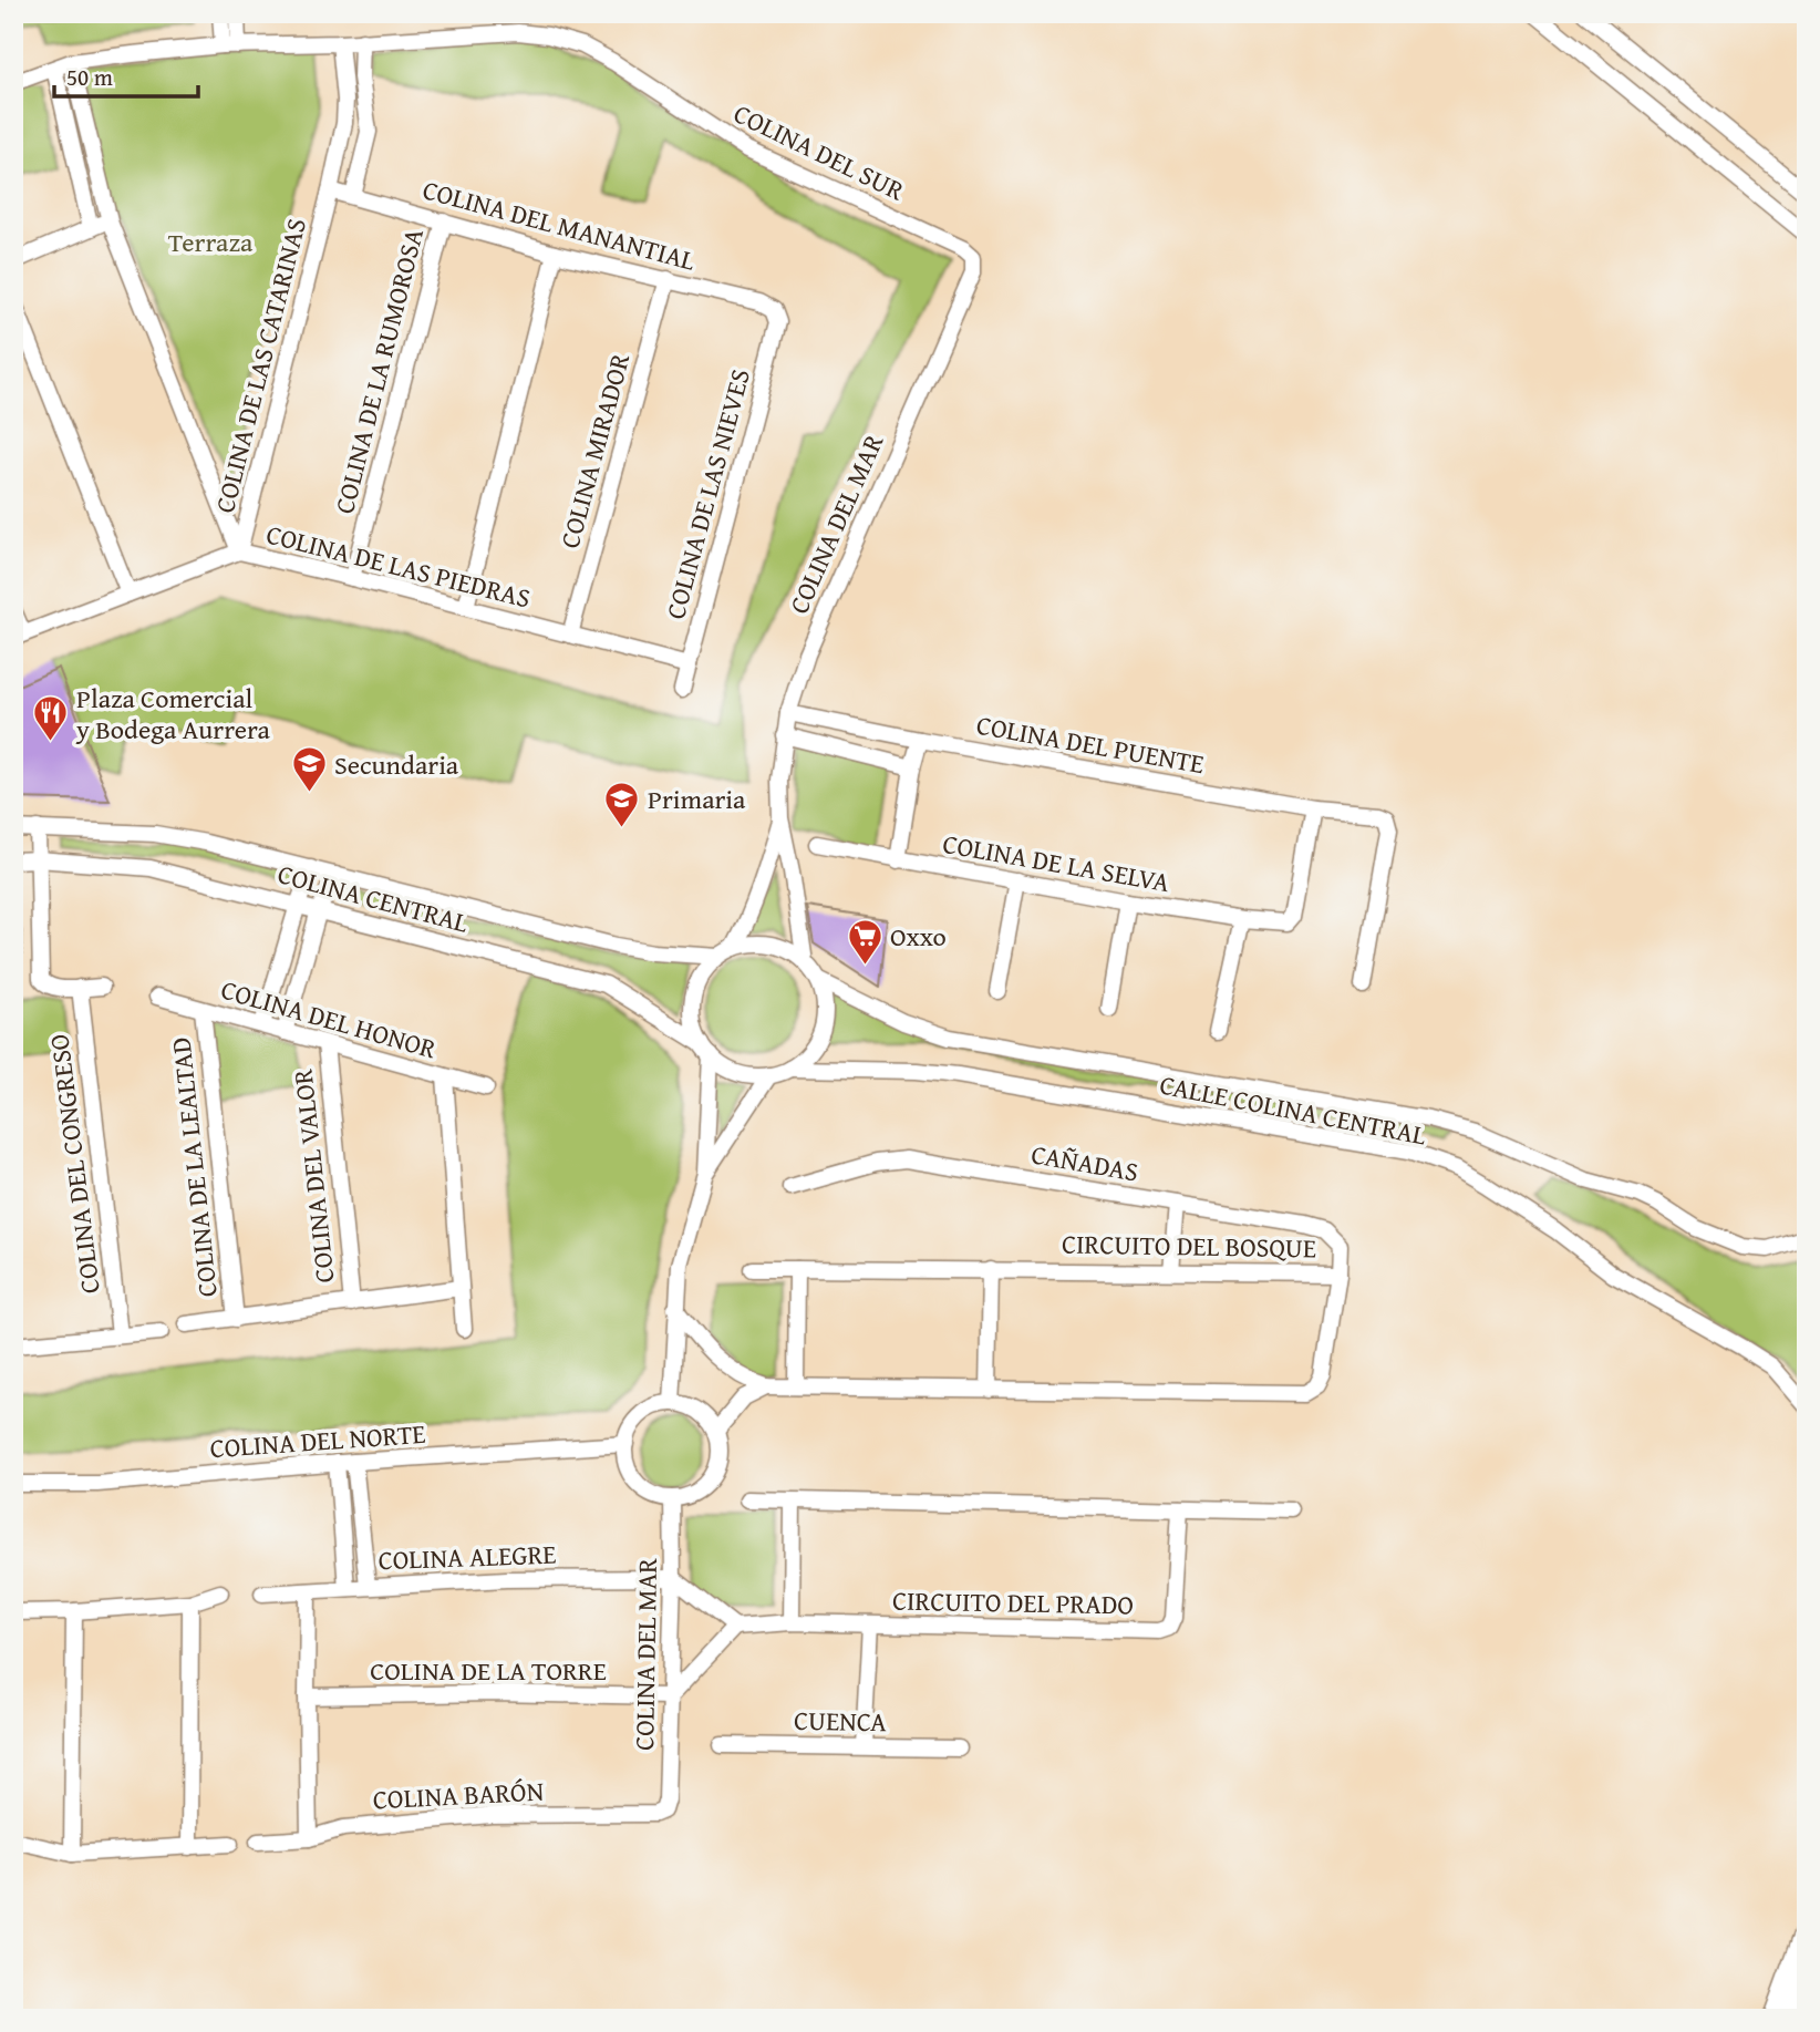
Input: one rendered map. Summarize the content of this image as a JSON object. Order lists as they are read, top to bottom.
{
  "streets": {
    "street": [
      "COLINA DEL SUR",
      "COLINA DEL MANANTIAL",
      "COLINA DE LAS CATARINAS",
      "COLINA DE LA RUMOROSA",
      "COLINA MIRADOR",
      "COLINA DE LAS NIEVES",
      "COLINA DEL MAR",
      "COLINA DE LAS PIEDRAS",
      "COLINA DEL PUENTE",
      "COLINA DE LA SELVA",
      "COLINA CENTRAL",
      "COLINA DEL HONOR",
      "CALLE COLINA CENTRAL",
      "CAÑADAS",
      "COLINA DEL CONGRESO",
      "COLINA DE LA LEALTAD",
      "COLINA DEL VALOR",
      "CIRCUITO DEL BOSQUE",
      "COLINA DEL NORTE",
      "COLINA ALEGRE",
      "CIRCUITO DEL PRADO",
      "COLINA DE LA TORRE",
      "CUENCA",
      "COLINA BARÓN"
    ]
  },
  "crossings": [
    ["COLINA DEL SUR", "COLINA DE LAS CATARINAS"],
    ["COLINA DEL SUR", "COLINA DEL MAR"],
    ["COLINA DEL MANANTIAL", "COLINA DE LAS CATARINAS"],
    ["COLINA DEL MANANTIAL", "COLINA DE LA RUMOROSA"],
    ["COLINA DEL MANANTIAL", "COLINA MIRADOR"],
    ["COLINA DEL MANANTIAL", "COLINA DE LAS NIEVES"],
    ["COLINA DE LAS CATARINAS", "COLINA DE LAS PIEDRAS"],
    ["COLINA DE LA RUMOROSA", "COLINA DE LAS PIEDRAS"],
    ["COLINA MIRADOR", "COLINA DE LAS PIEDRAS"],
    ["COLINA DE LAS NIEVES", "COLINA DE LAS PIEDRAS"],
    ["COLINA DEL MAR", "COLINA DEL PUENTE"],
    ["COLINA DEL MAR", "COLINA CENTRAL"],
    ["COLINA DEL MAR", "CALLE COLINA CENTRAL"],
    ["COLINA DEL MAR", "COLINA DEL NORTE"],
    ["COLINA DEL MAR", "COLINA ALEGRE"],
    ["COLINA DEL MAR", "COLINA DE LA TORRE"],
    ["COLINA DEL MAR", "COLINA BARÓN"],
    ["COLINA DEL PUENTE", "COLINA DE LA SELVA"],
    ["COLINA CENTRAL", "CALLE COLINA CENTRAL"],
    ["COLINA DEL HONOR", "COLINA DE LA LEALTAD"],
    ["COLINA DEL HONOR", "COLINA DEL VALOR"],
    ["CAÑADAS", "CIRCUITO DEL BOSQUE"]
  ],
  "parks": ["Terraza"],
  "places": {
    "restaurant": ["Plaza Comercial y Bodega Aurrera"],
    "school or university": ["Secundaria", "Primaria"],
    "supermarket": ["Oxxo"]
  },
  "scale_bar": "50 m"
}
